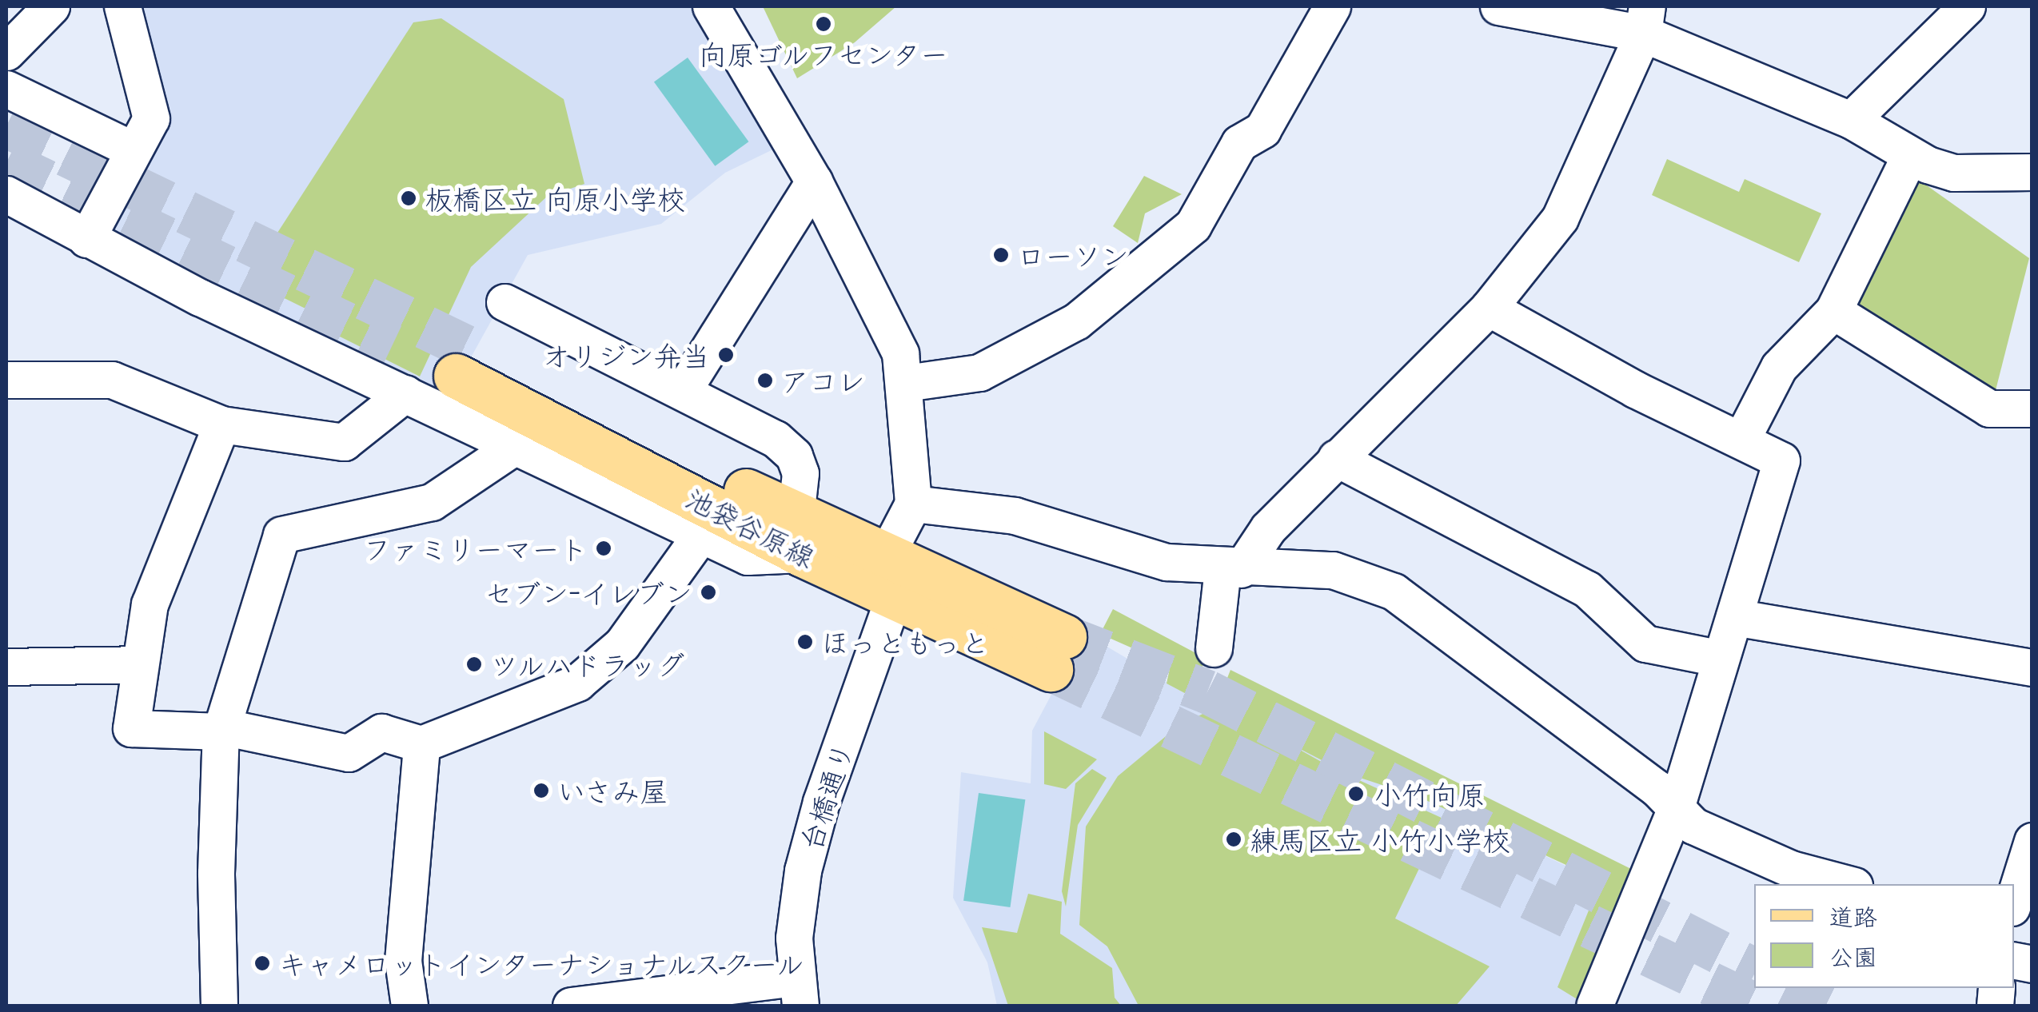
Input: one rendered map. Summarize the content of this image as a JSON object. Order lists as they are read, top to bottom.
{
  "streets": {
    "main road": ["池袋谷原線"],
    "street": ["台橋通り"]
  },
  "crossings": [
    ["池袋谷原線", "台橋通り"]
  ],
  "places": [
    "向原ゴルフセンター",
    "板橋区立 向原小学校",
    "ローソン",
    "オリジン弁当",
    "アコレ",
    "ファミリーマート",
    "セブン-イレブン",
    "ほっともっと",
    "ツルハドラッグ",
    "いさみ屋",
    "小竹向原",
    "練馬区立 小竹小学校",
    "キャメロットインターナショナルスクール"
  ],
  "legend": ["道路", "公園"]
}
